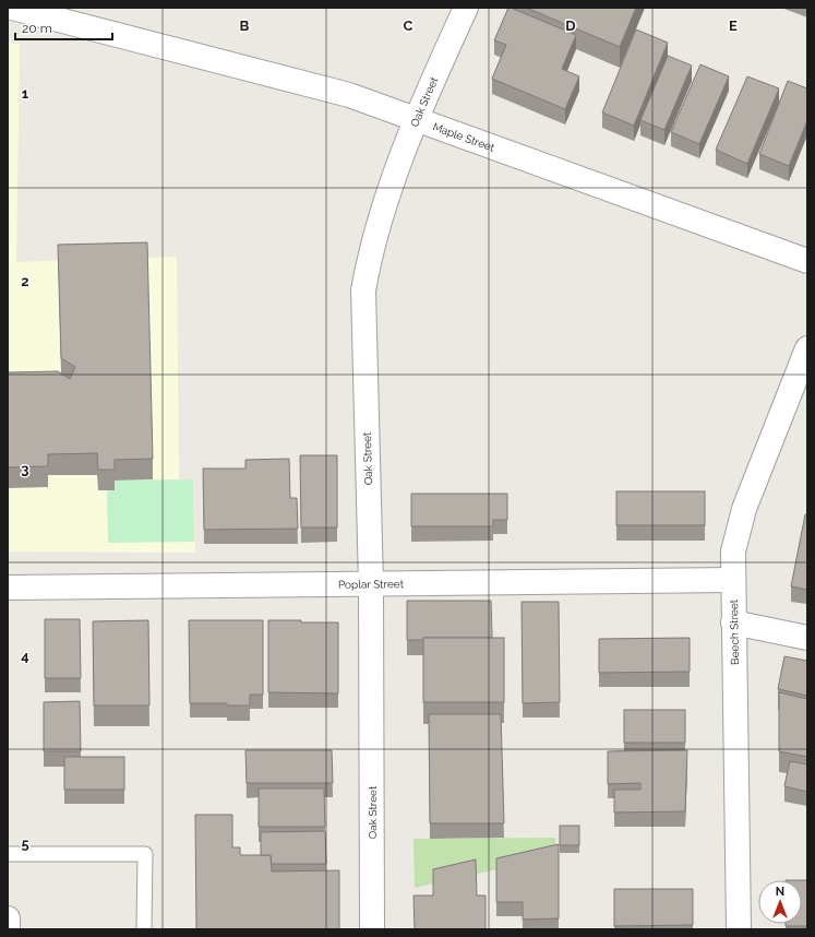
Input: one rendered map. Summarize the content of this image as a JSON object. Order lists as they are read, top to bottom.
{
  "streets": {
    "street": [
      "Oak Street",
      "Maple Street",
      "Poplar Street",
      "Beech Street"
    ]
  },
  "crossings": [
    ["Oak Street", "Maple Street"],
    ["Oak Street", "Poplar Street"],
    ["Poplar Street", "Beech Street"]
  ],
  "scale_bar": "20 m",
  "north": "top",
  "grid": {
    "columns": [
      "B",
      "C",
      "D",
      "E"
    ],
    "rows": [
      "1",
      "2",
      "3",
      "4",
      "5"
    ]
  }
}
